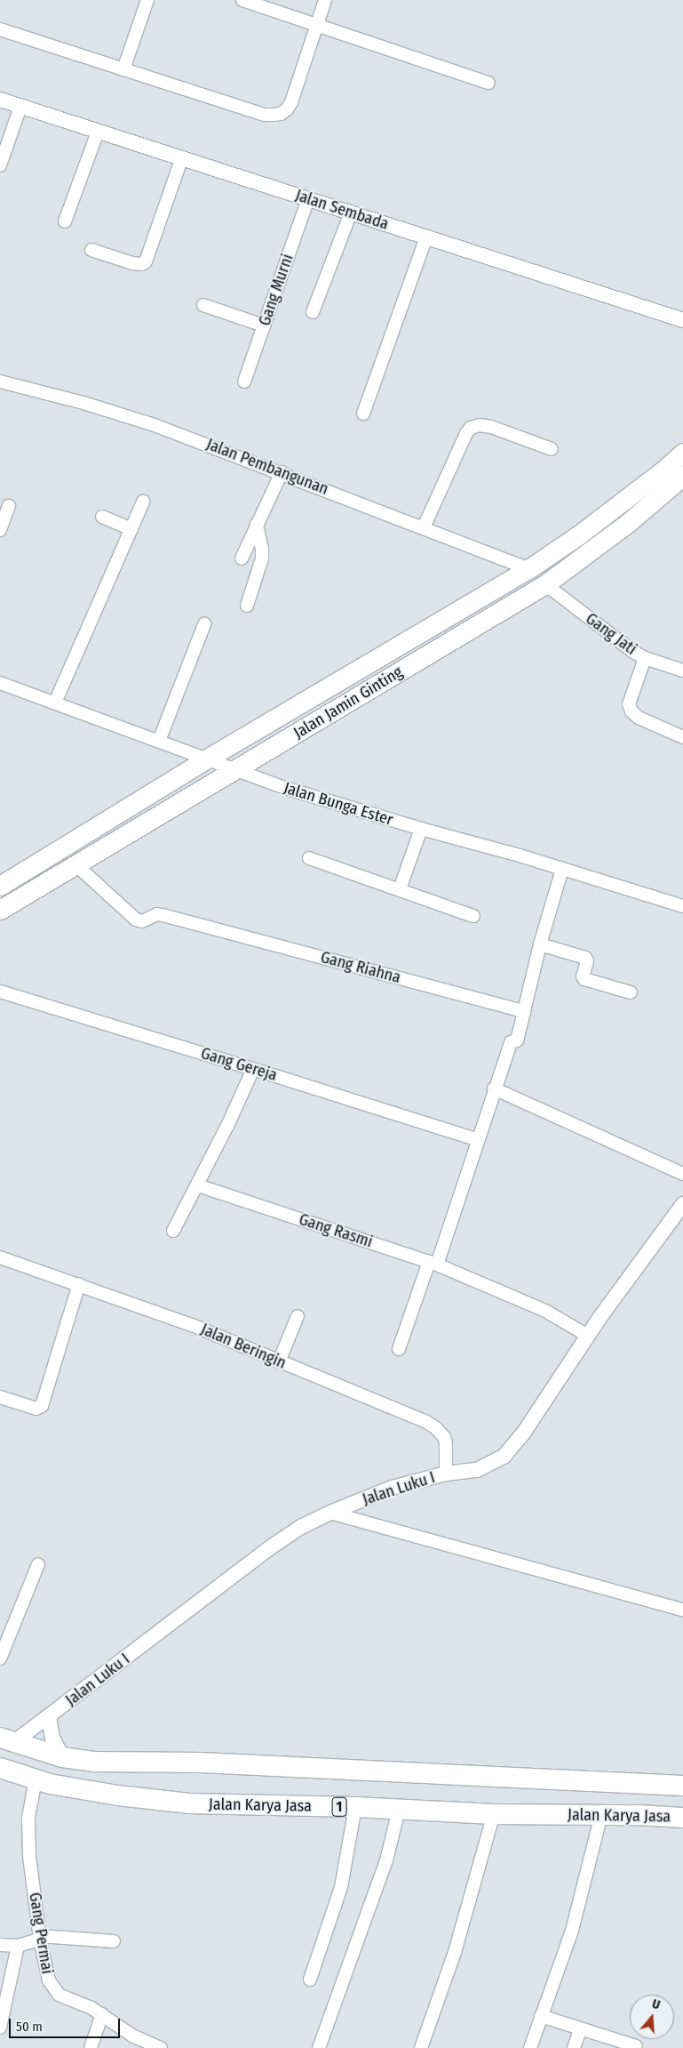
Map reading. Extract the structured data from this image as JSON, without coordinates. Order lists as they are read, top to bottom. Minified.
{"streets":{"highway":["Jalan Karya Jasa","1"],"main road":["Jalan Jamin Ginting"],"street":["Jalan Sembada","Gang Murni","Jalan Pembangunan","Gang Jati","Jalan Bunga Ester","Gang Riahna","Gang Gereja","Gang Rasmi","Jalan Beringin","Jalan Luku I","Gang Permai"]},"crossings":[["Jalan Sembada","Gang Murni"],["Jalan Pembangunan","Jalan Jamin Ginting"],["Gang Jati","Jalan Jamin Ginting"],["Jalan Jamin Ginting","Jalan Bunga Ester"],["Jalan Jamin Ginting","Gang Riahna"],["Gang Rasmi","Jalan Luku I"],["Jalan Beringin","Jalan Luku I"],["Jalan Luku I","Jalan Karya Jasa"],["Jalan Karya Jasa","Gang Permai"]],"scale_bar":"50 m","north":"top"}
